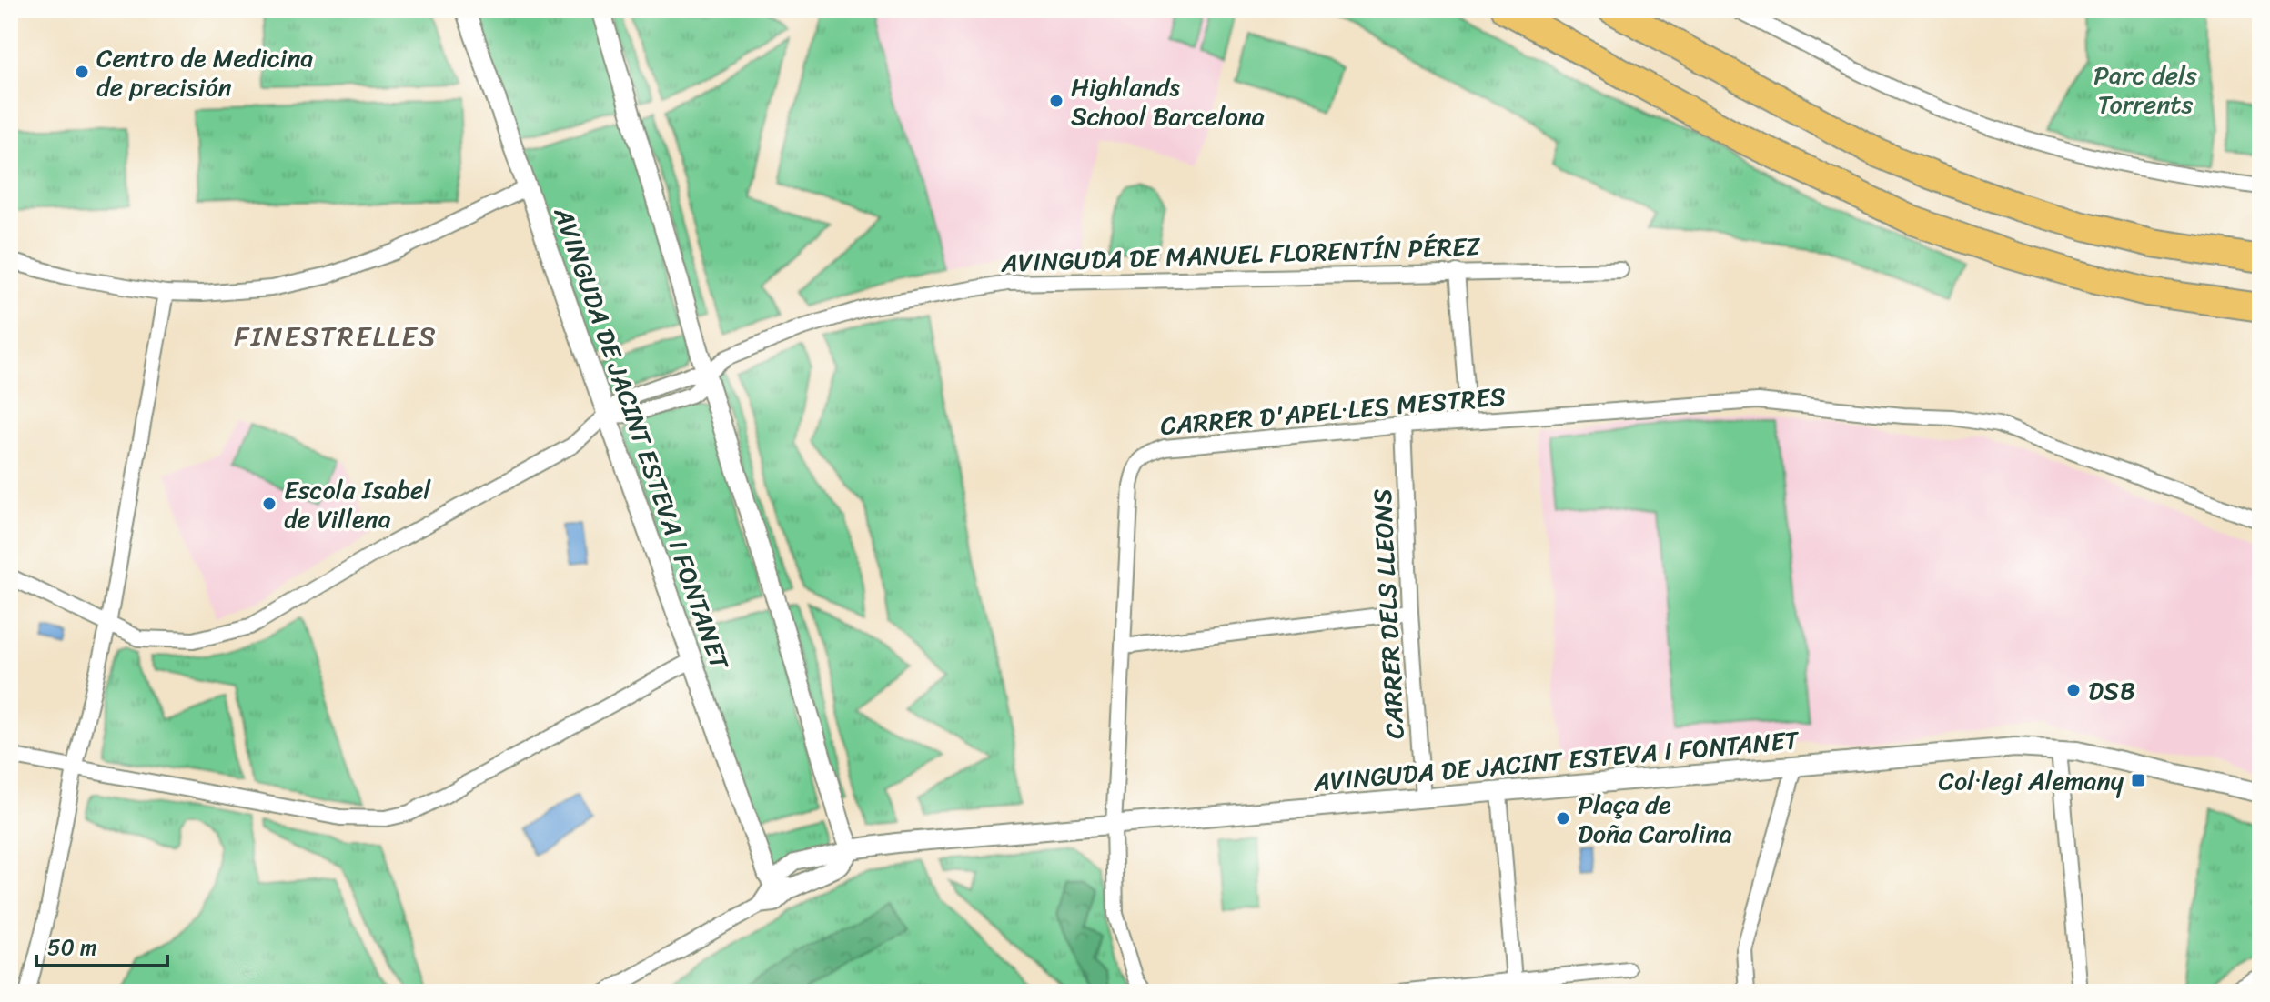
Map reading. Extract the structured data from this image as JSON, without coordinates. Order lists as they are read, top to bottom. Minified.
{"streets":{"street":["AVINGUDA DE MANUEL FLORENTÍN PÉREZ","CARRER D'APEL·LES MESTRES","AVINGUDA DE JACINT ESTEVA I FONTANET","CARRER DELS LLEONS"]},"crossings":[["AVINGUDA DE MANUEL FLORENTÍN PÉREZ","AVINGUDA DE JACINT ESTEVA I FONTANET"],["CARRER D'APEL·LES MESTRES","AVINGUDA DE JACINT ESTEVA I FONTANET"],["CARRER D'APEL·LES MESTRES","CARRER DELS LLEONS"],["AVINGUDA DE JACINT ESTEVA I FONTANET","CARRER DELS LLEONS"]],"districts":["FINESTRELLES"],"parks":["Parc dels Torrents"],"places":{"other":["Centro de Medicina de precisión","Highlands School Barcelona","Escola Isabel de Villena","DSB","Plaça de Doña Carolina"],"transit":["Col·legi Alemany"]},"scale_bar":"50 m"}
